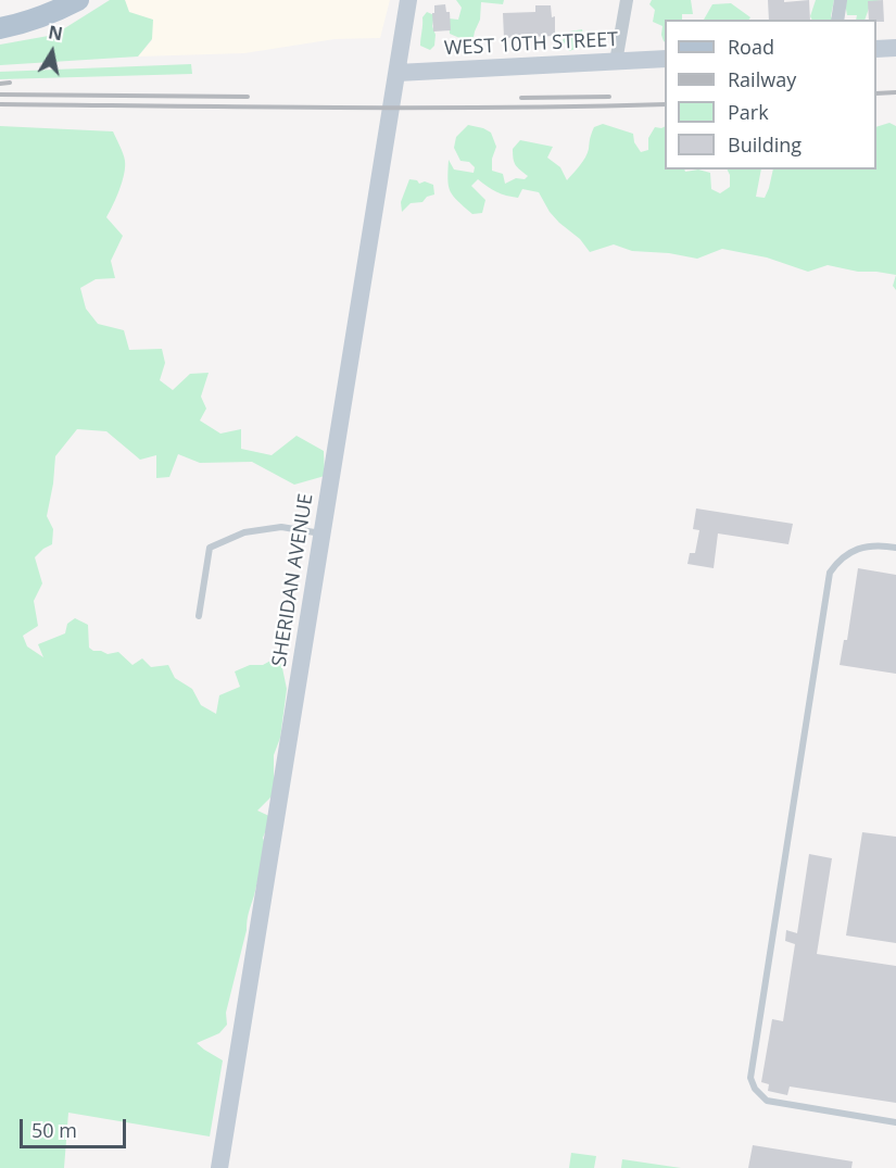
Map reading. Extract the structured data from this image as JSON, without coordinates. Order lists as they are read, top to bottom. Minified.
{"streets":{"street":["WEST 10TH STREET","SHERIDAN AVENUE"]},"crossings":[["WEST 10TH STREET","SHERIDAN AVENUE"]],"legend":["Road","Railway","Park","Building"],"scale_bar":"50 m","north":"top"}
